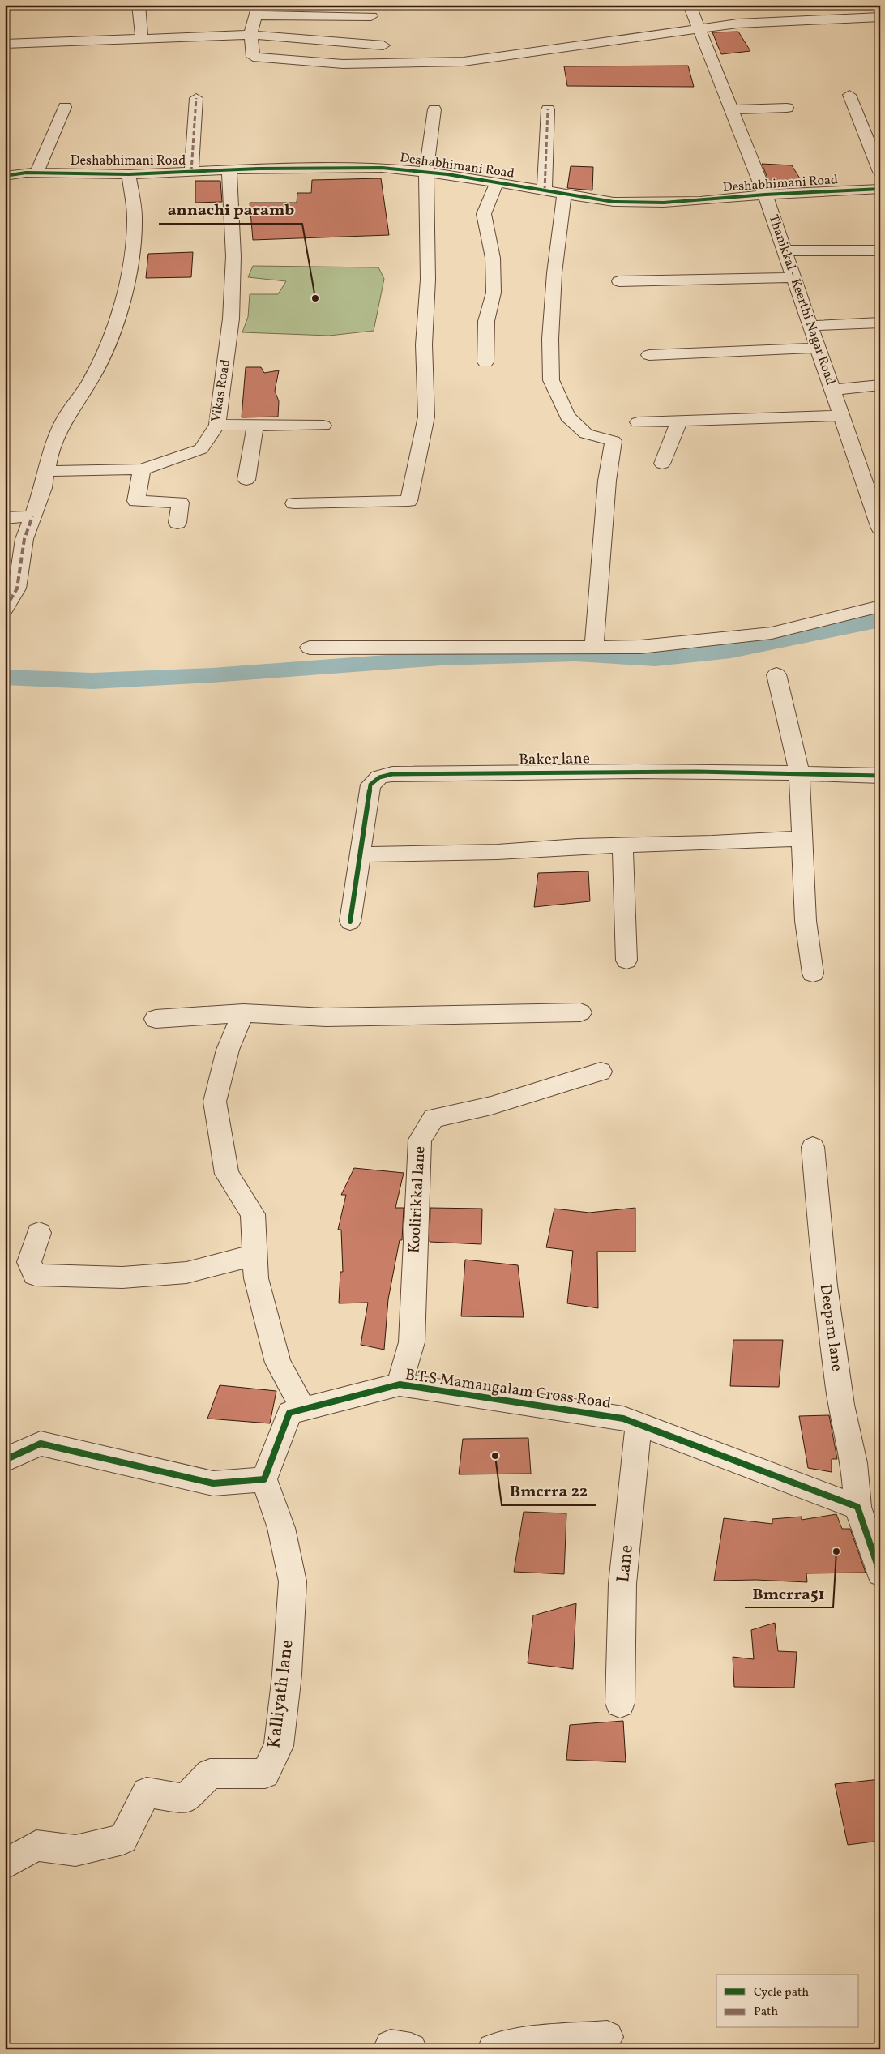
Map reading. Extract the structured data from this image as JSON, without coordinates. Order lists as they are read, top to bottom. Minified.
{"streets":{"street":["Deshabhimani Road","Thanikkal - Keerthi Nagar Road","Vikas Road","Baker lane","Koolirikkal lane","Deepam lane","B.T.S Mamangalam Cross Road","Lane","Kalliyath lane"]},"crossings":[["Deshabhimani Road","Thanikkal - Keerthi Nagar Road"],["Deshabhimani Road","Vikas Road"],["Koolirikkal lane","B.T.S Mamangalam Cross Road"],["Deepam lane","B.T.S Mamangalam Cross Road"],["B.T.S Mamangalam Cross Road","Lane"],["B.T.S Mamangalam Cross Road","Kalliyath lane"]],"places":["annachi paramb","Bmcrra 22","Bmcrra51"],"legend":["Cycle path","Path"]}
